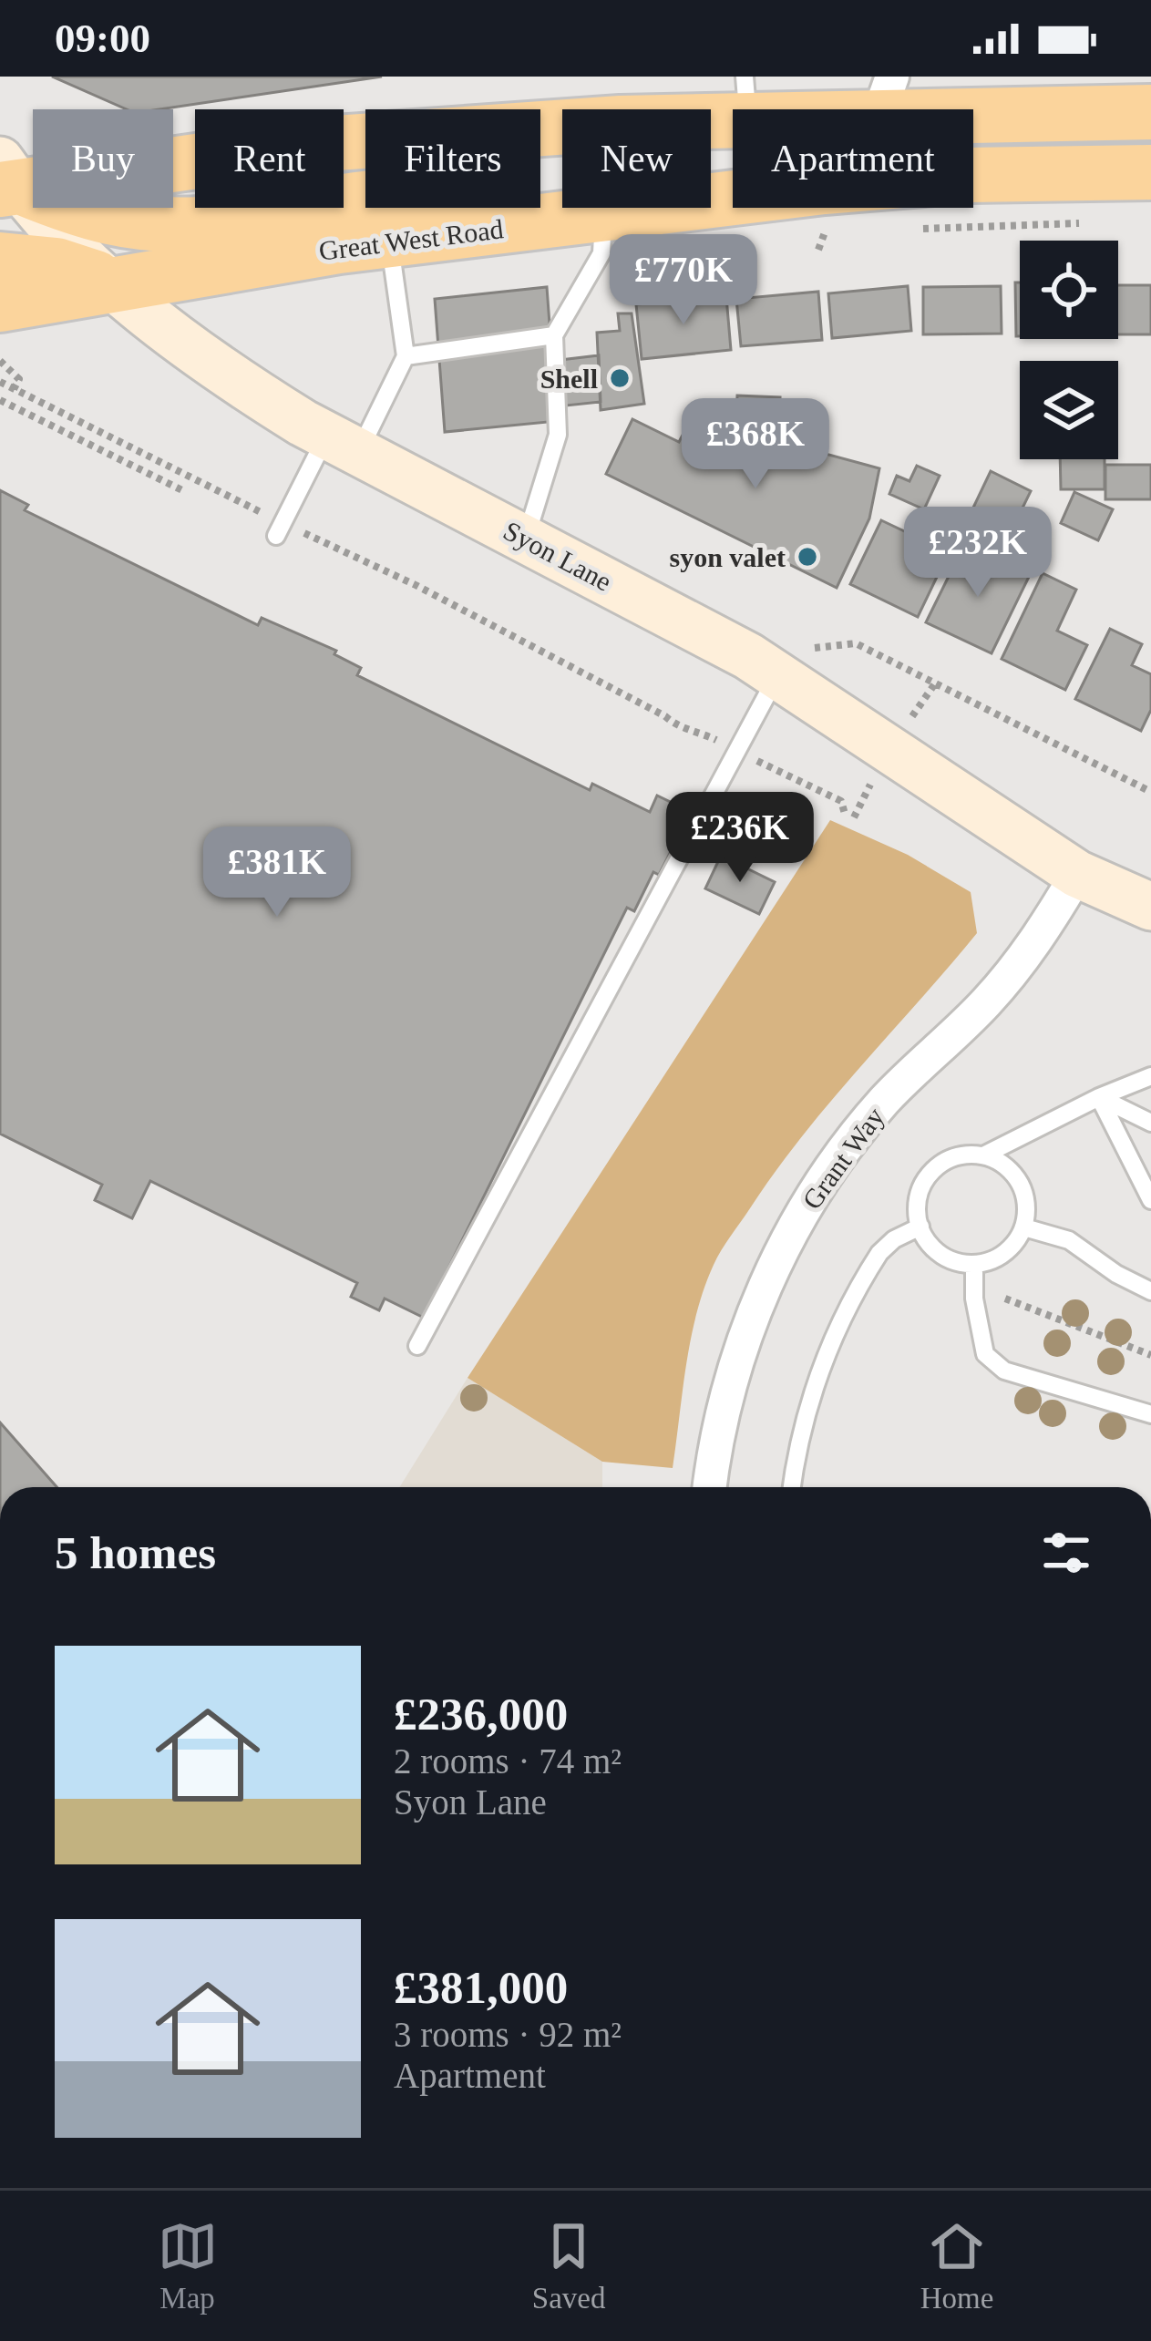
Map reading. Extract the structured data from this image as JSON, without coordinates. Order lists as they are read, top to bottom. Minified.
{"streets":{"highway":["Great West Road"],"main road":["Syon Lane"],"street":["Grant Way"]},"crossings":[["Great West Road","Syon Lane"],["Syon Lane","Grant Way"]],"places":["Shell","syon valet"],"page":{"status":"09:00","chip":["Buy","Rent","Filters","New","Apartment"],"price":["£770K","£368K","£232K","£236K","£381K"],"heading":"5 homes","list":[{"name":"£236,000","note":"2 rooms · 74 m² · Syon Lane"},{"name":"£381,000","note":"3 rooms · 92 m² · Apartment"}],"tabs":["Map","Saved","Home"]}}
